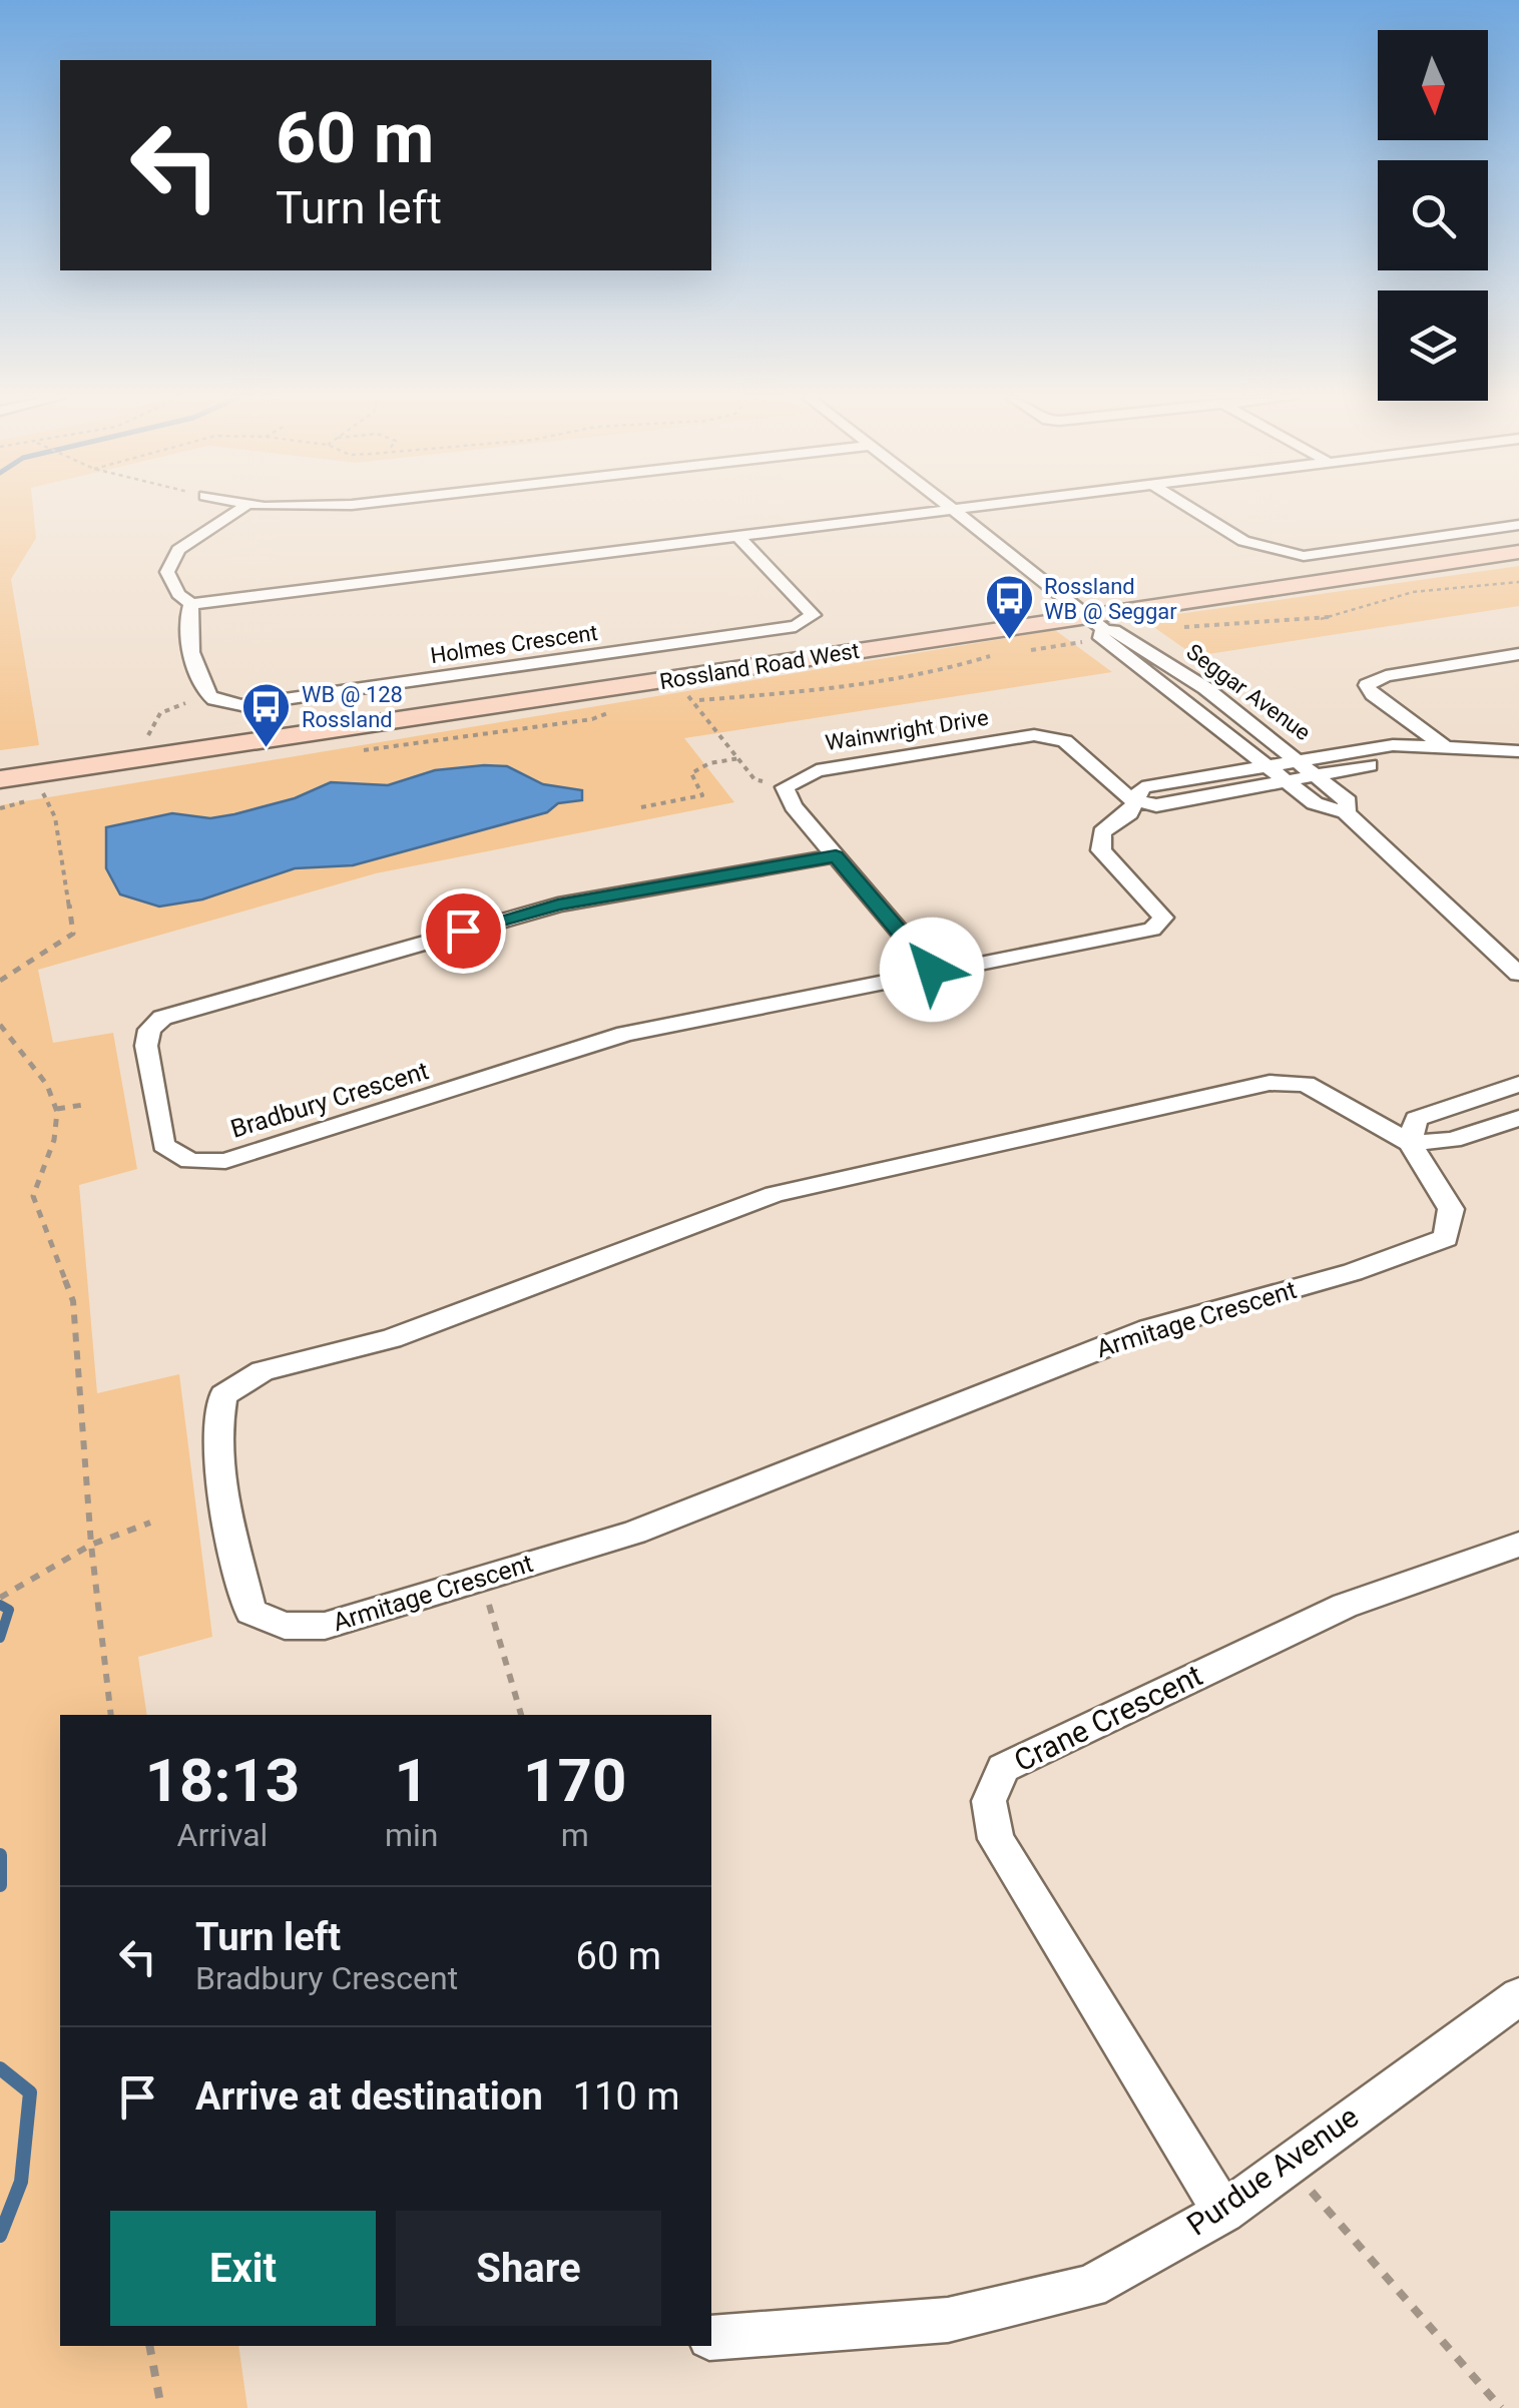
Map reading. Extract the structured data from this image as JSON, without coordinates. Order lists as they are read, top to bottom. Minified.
{"streets":{"main road":["Rossland Road West"],"street":["Holmes Crescent","Seggar Avenue","Wainwright Drive","Bradbury Crescent","Armitage Crescent","Crane Crescent","Purdue Avenue"]},"crossings":[["Rossland Road West","Seggar Avenue"],["Seggar Avenue","Bradbury Crescent"],["Wainwright Drive","Bradbury Crescent"],["Crane Crescent","Purdue Avenue"]],"places":{"bus stop":["Rossland WB @ Seggar","WB @ 128 Rossland"]},"north":"bottom","page":{"turn":["60 m","Turn left"],"eta":["18:13","Arrival","1","min","170","m"],"list":[{"name":"Turn left","note":"Bradbury Crescent","value":"60 m"},{"name":"Arrive at destination","value":"110 m"}],"buttons":["Exit","Share"]}}
